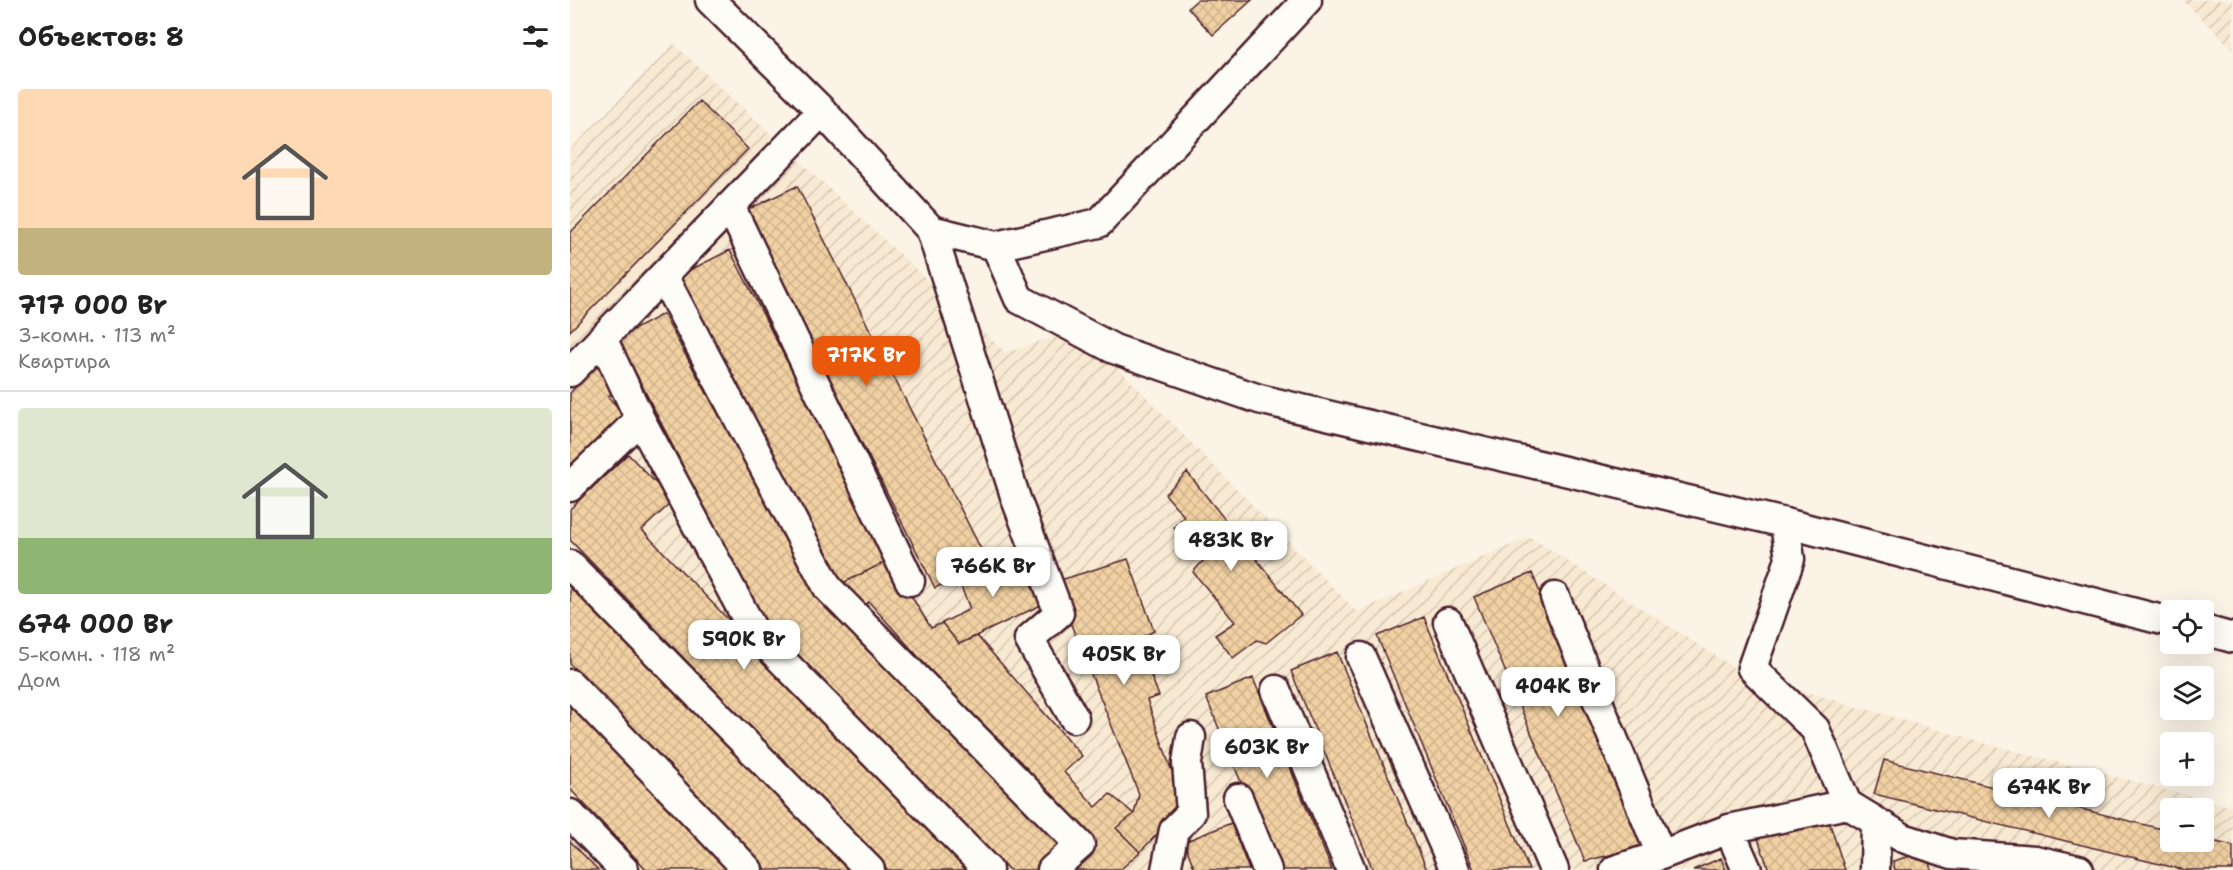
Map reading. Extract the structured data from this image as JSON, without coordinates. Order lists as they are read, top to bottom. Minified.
{"page":{"heading":"Объектов: 8","list":[{"name":"717 000 Br","note":"3-комн. · 113 m² · Квартира"},{"name":"674 000 Br","note":"5-комн. · 118 m² · Дом"}],"price":["717K Br","483K Br","766K Br","590K Br","405K Br","404K Br","603K Br","674K Br"],"map_buttons":["+","−"]}}
